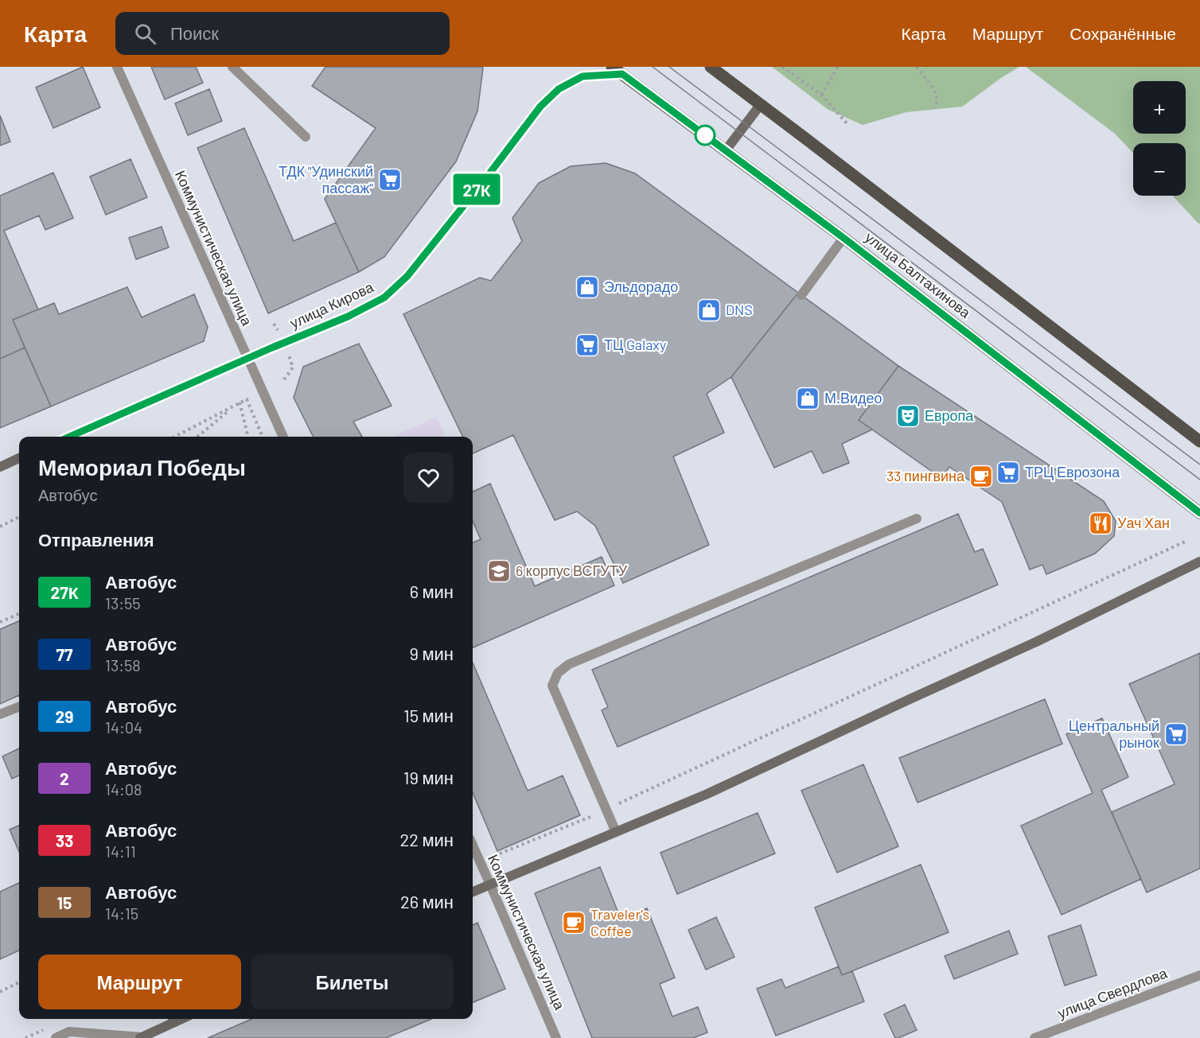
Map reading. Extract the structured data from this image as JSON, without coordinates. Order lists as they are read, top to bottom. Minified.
{"streets":{"main road":["улица Балтахинова","улица Кирова"],"street":["Коммунистическая улица","улица Свердлова"]},"crossings":[["Коммунистическая улица","улица Кирова"],["улица Балтахинова","улица Кирова"]],"places":{"supermarket":["ТДК \"Удинский пассаж\"","ТЦ Galaxy","ТРЦ Еврозона","Центральный рынок"],"shop":["Эльдорадо","DNS","М.Видео"],"theatre":["Европа"],"cafe":["33 пингвина","Traveler's Coffee"],"restaurant":["Уач Хан"],"school or university":["6 корпус ВСГУТУ"]},"lines":["bus line 27К"],"page":{"header":"Карта","search":"Поиск","nav":["Карта","Маршрут","Сохранённые"],"on_map":"27К","map_buttons":["+","−"],"heading":[["Мемориал Победы","Автобус"],"Отправления"],"list":[{"mark":"27К","name":"Автобус","note":"13:55","value":"6 мин"},{"mark":"77","name":"Автобус","note":"13:58","value":"9 мин"},{"mark":"29","name":"Автобус","note":"14:04","value":"15 мин"},{"mark":"2","name":"Автобус","note":"14:08","value":"19 мин"},{"mark":"33","name":"Автобус","note":"14:11","value":"22 мин"},{"mark":"15","name":"Автобус","note":"14:15","value":"26 мин"}],"buttons":["Маршрут","Билеты"]}}
